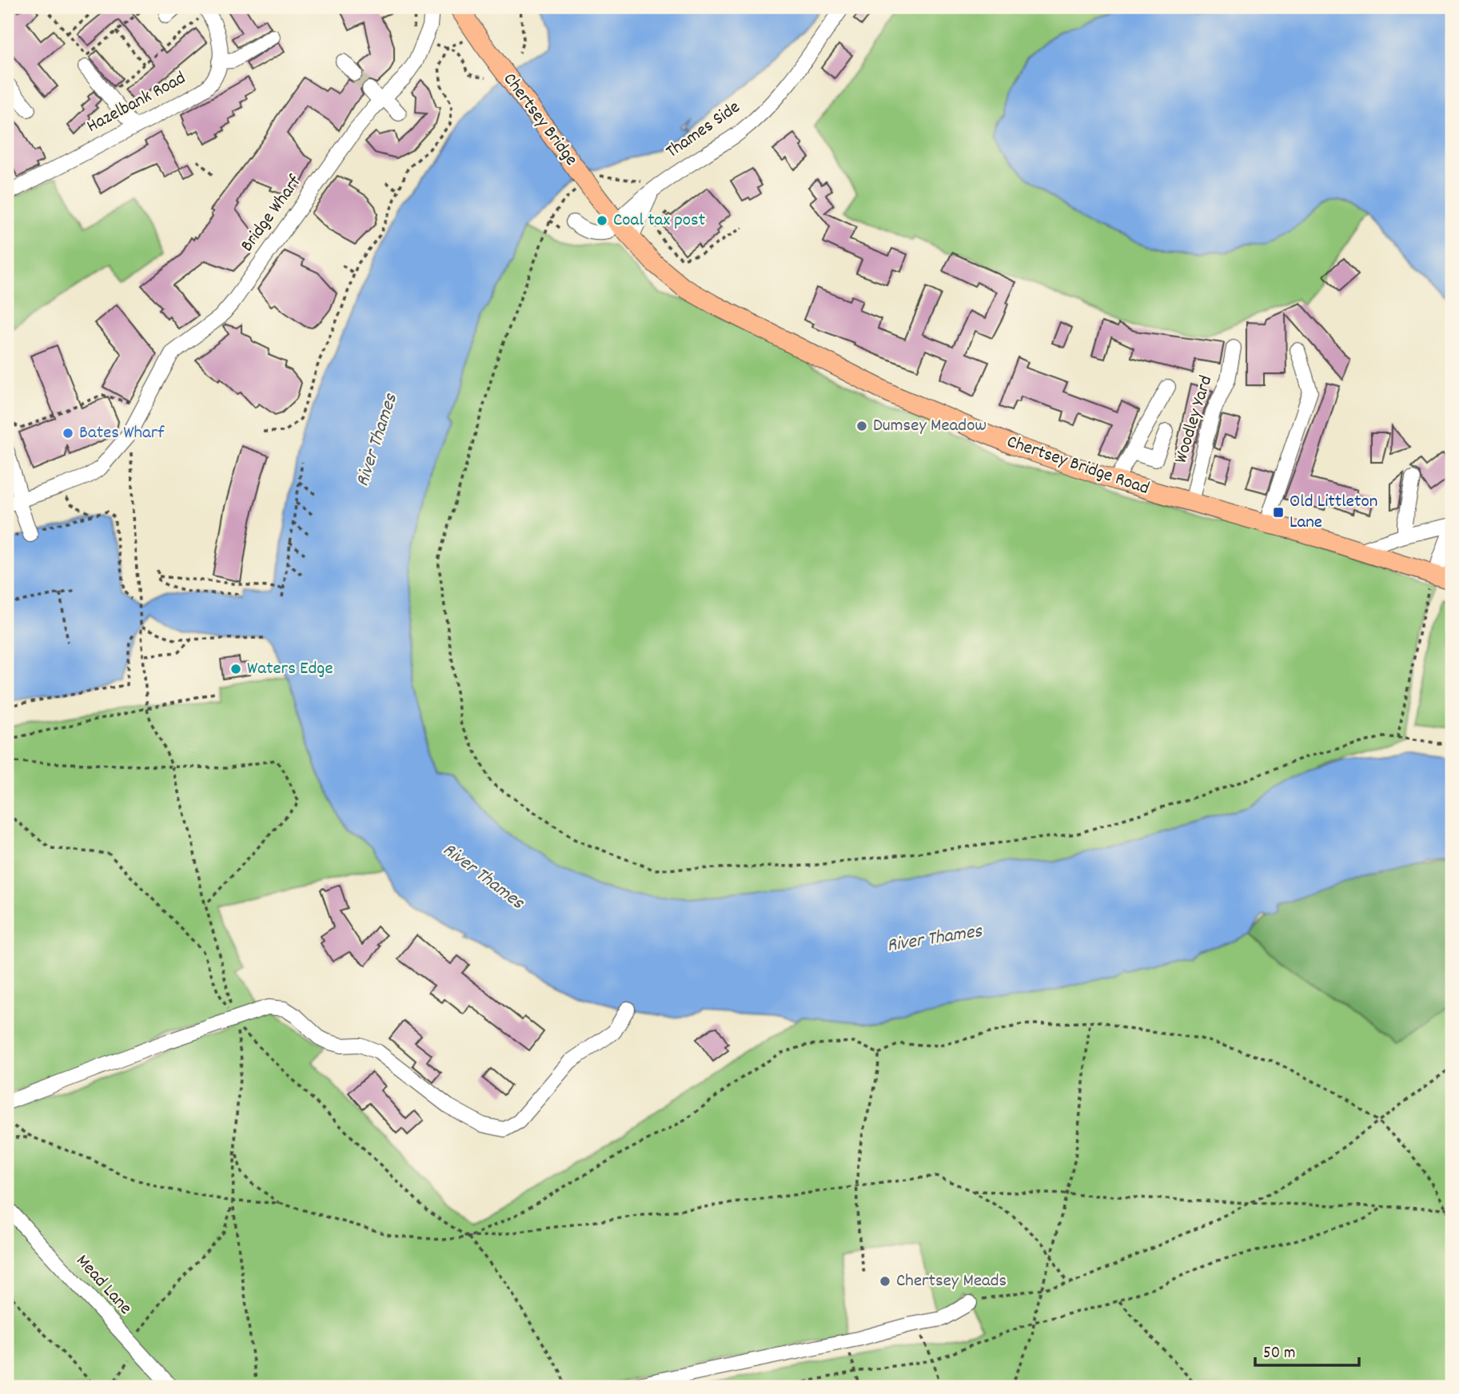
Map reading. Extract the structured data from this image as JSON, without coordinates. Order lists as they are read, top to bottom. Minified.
{"streets":{"main road":["Chertsey Bridge","Chertsey Bridge Road"],"street":["Hazelbank Road","Thames Side","Bridge Wharf","Woodley Yard","Mead Lane"]},"crossings":[["Chertsey Bridge","Chertsey Bridge Road"],["Thames Side","Chertsey Bridge Road"],["Woodley Yard","Chertsey Bridge Road"]],"water":["River Thames"],"places":{"other":["Coal tax post","Dumsey Meadow","Bates Wharf","Waters Edge","Chertsey Meads"],"transit":["Old Littleton Lane"]},"scale_bar":"50 m"}
